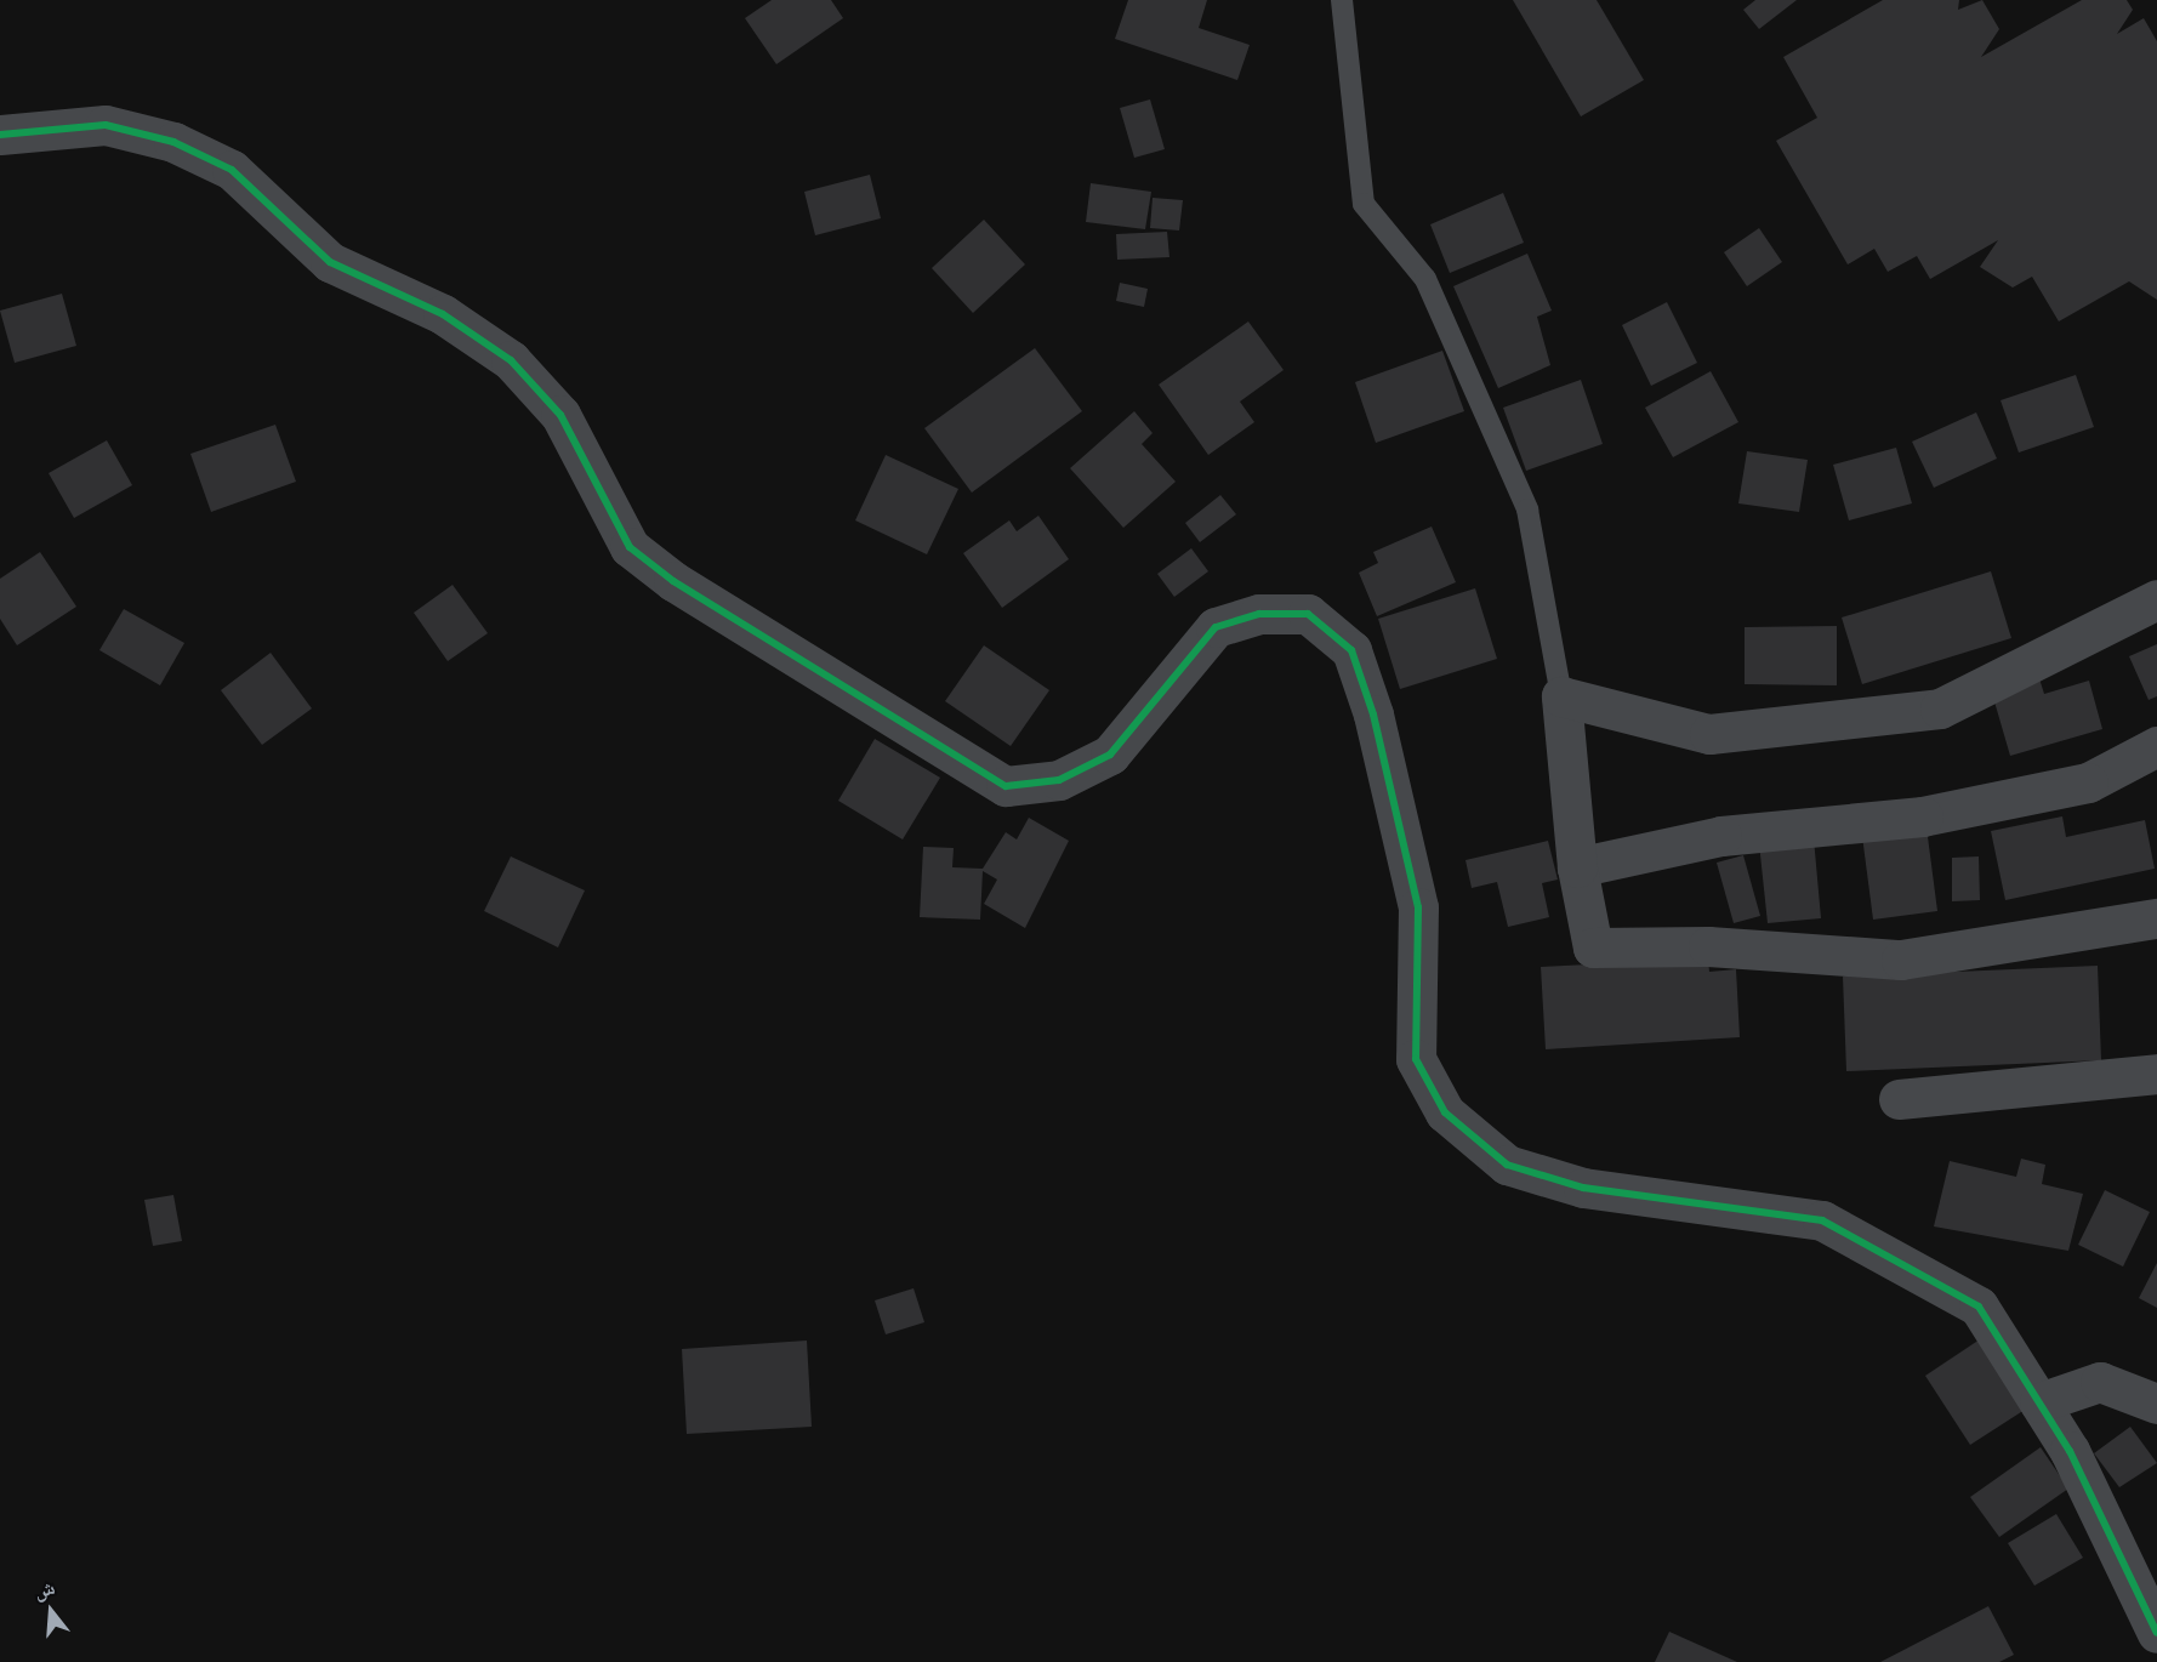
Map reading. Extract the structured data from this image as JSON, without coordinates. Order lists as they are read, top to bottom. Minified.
{"north":"top"}
